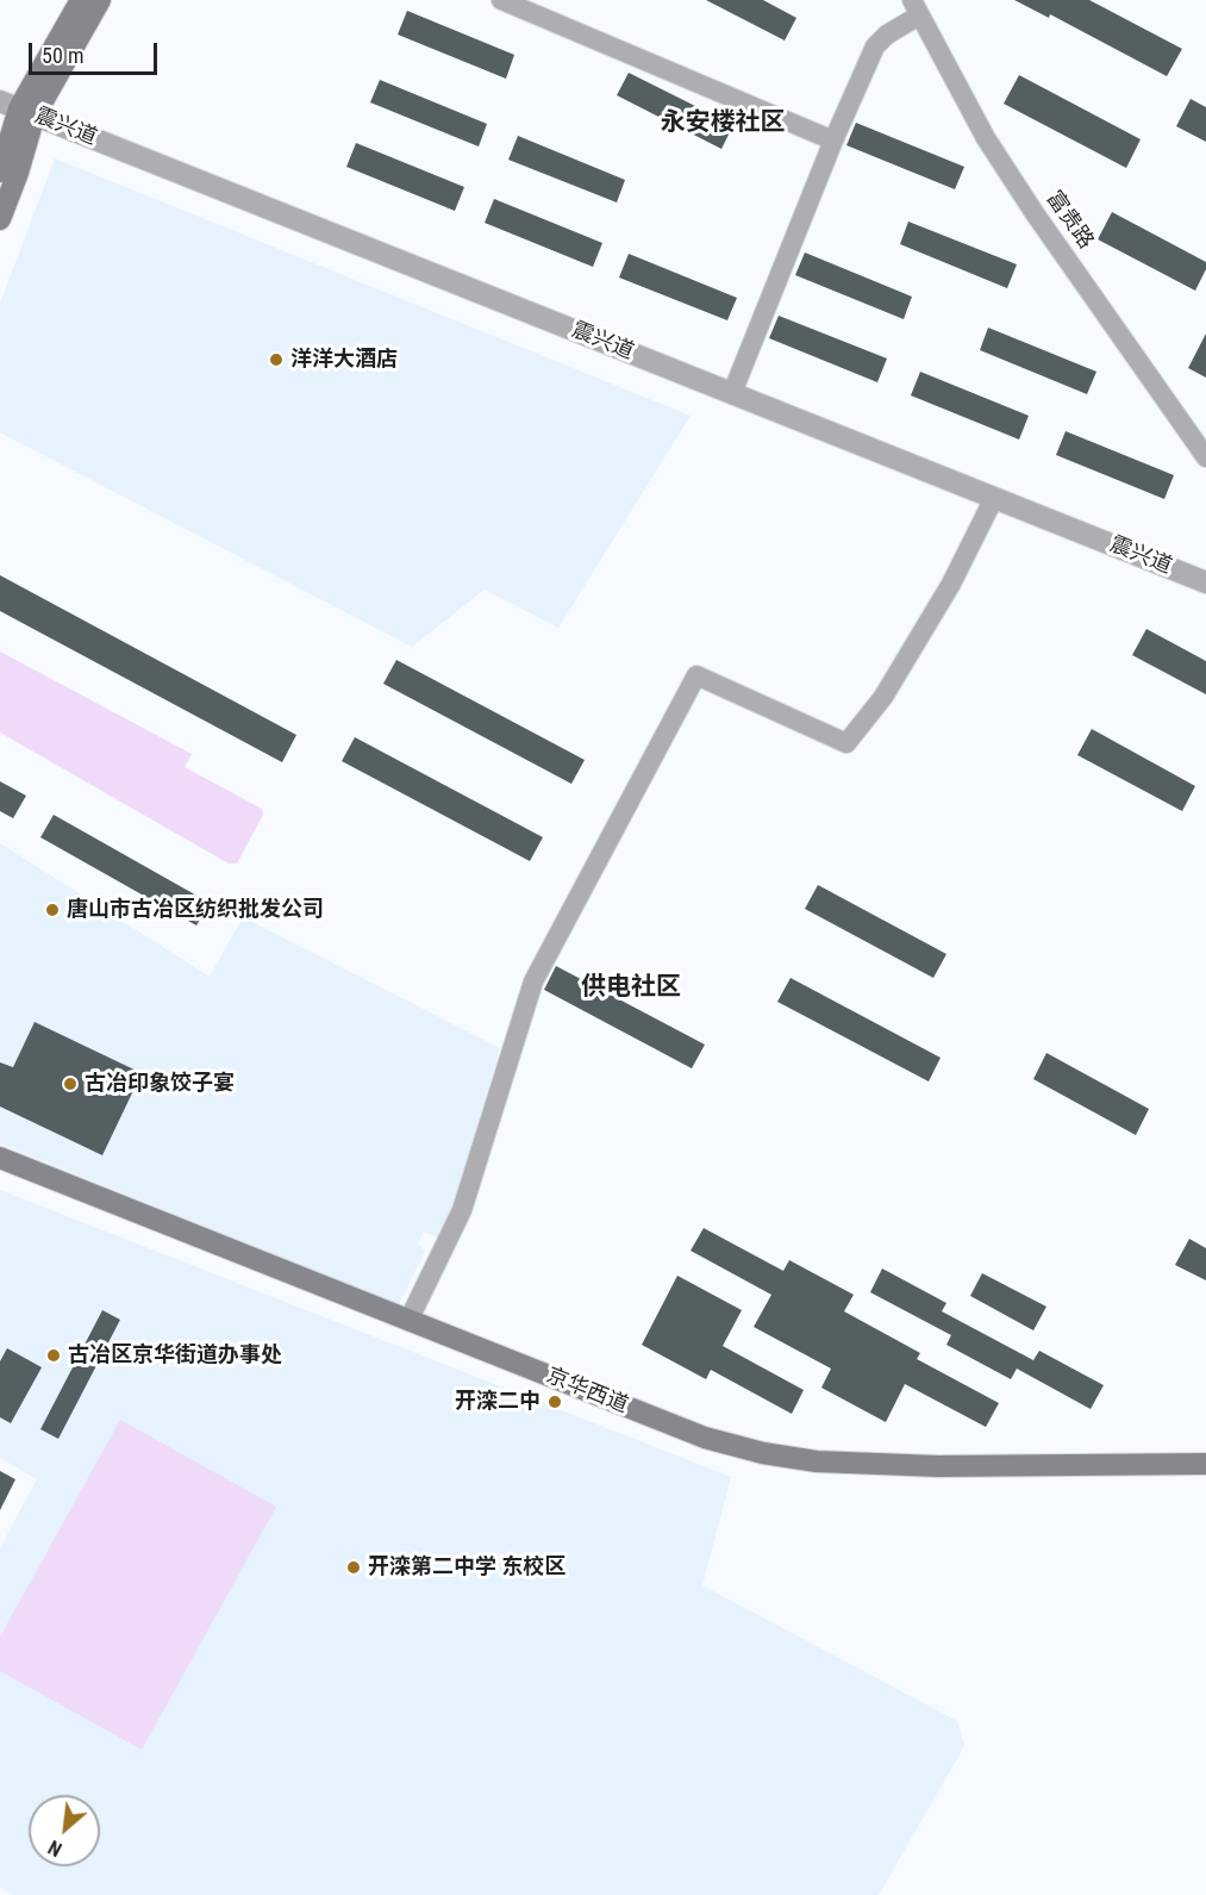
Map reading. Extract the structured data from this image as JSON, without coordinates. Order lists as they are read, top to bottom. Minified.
{"streets":{"main road":["京华西道"],"street":["震兴道","富贵路"]},"districts":["永安楼社区","供电社区"],"places":["洋洋大酒店","唐山市古冶区纺织批发公司","古冶印象饺子宴","古冶区京华街道办事处","开滦二中","开滦第二中学 东校区"],"scale_bar":"50 m","north":"bottom left"}
